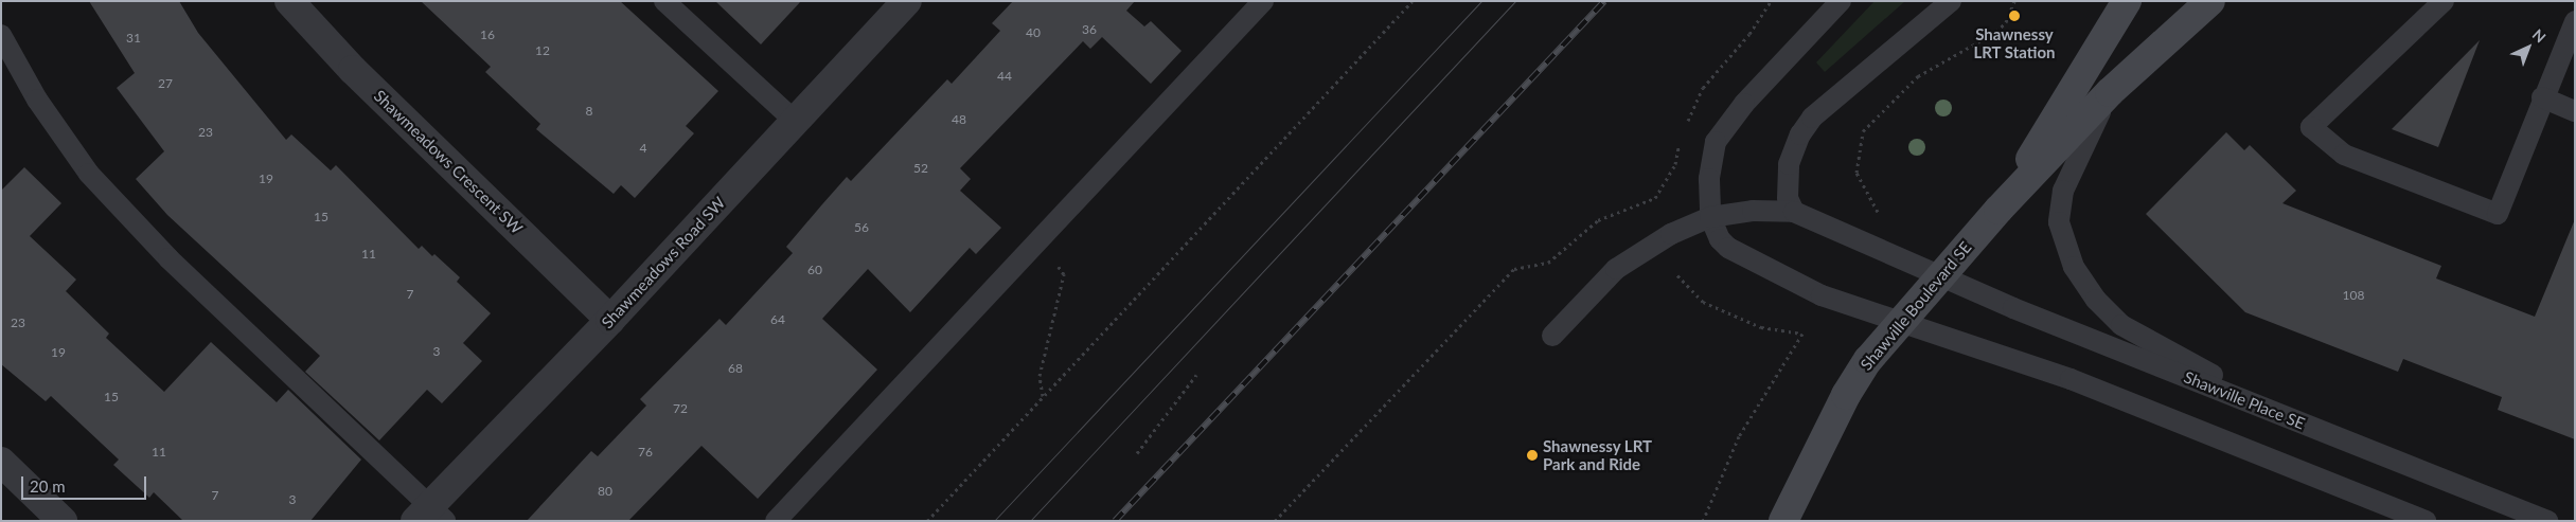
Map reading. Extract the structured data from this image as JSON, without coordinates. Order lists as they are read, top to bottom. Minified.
{"streets":{"street":["Shawmeadows Crescent SW","Shawmeadows Road SW","Shawville Boulevard SE"],"lane":["Shawville Place SE"]},"crossings":[["Shawmeadows Crescent SW","Shawmeadows Road SW"],["Shawville Boulevard SE","Shawville Place SE"]],"places":["Shawnessy LRT Station","Shawnessy LRT Park and Ride"],"house_numbers":["36","40","16","31","12","44","27","8","48","23","4","52","19","15","56","11","60","7","108","64","23","3","19","68","15","72","11","76","80","7","3"],"scale_bar":"20 m","north":"top right"}
